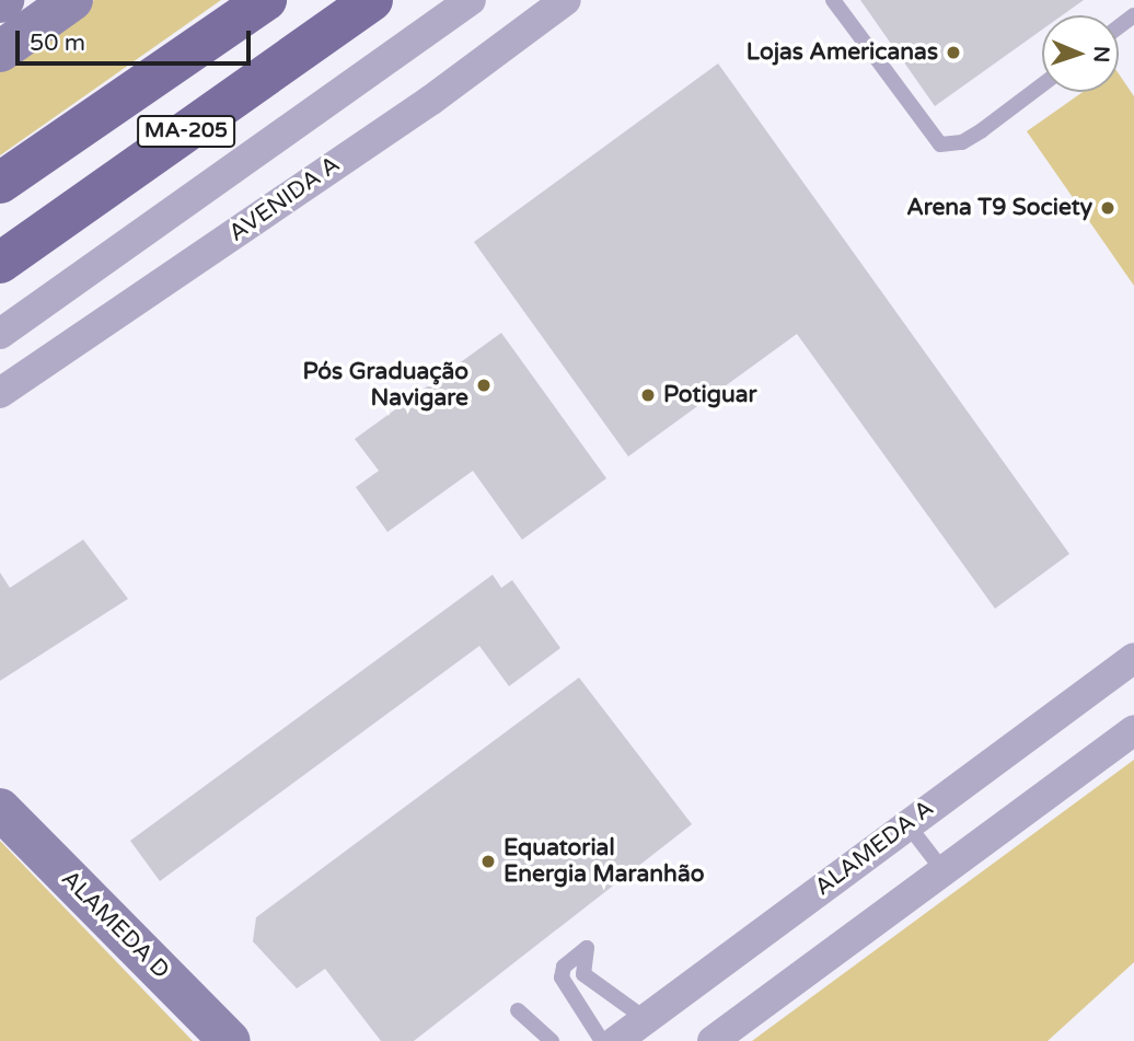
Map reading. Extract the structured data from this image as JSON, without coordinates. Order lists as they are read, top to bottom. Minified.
{"streets":{"main road":["MA-205"],"street":["AVENIDA A","ALAMEDA A","ALAMEDA D"]},"places":["Lojas Americanas","Arena T9 Society","Pós Graduação Navigare","Potiguar","Equatorial Energia Maranhão"],"scale_bar":"50 m","north":"right"}
